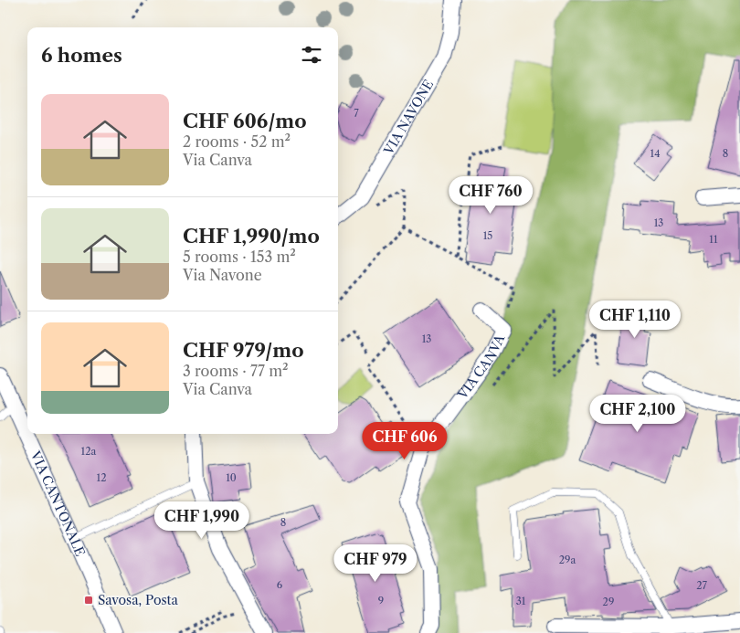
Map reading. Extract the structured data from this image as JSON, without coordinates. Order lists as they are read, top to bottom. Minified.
{"streets":{"street":["VIA NAVONE","VIA CANVA","VIA CANTONALE"]},"places":{"transit":["Savosa, Posta"]},"house_numbers":["7","14","8","13","15","11","13","12a","12","10","8","29a","6","27","9","31","29"],"page":{"heading":"6 homes","list":[{"name":"CHF 606/mo","note":"2 rooms · 52 m² · Via Canva"},{"name":"CHF 1,990/mo","note":"5 rooms · 153 m² · Via Navone"},{"name":"CHF 979/mo","note":"3 rooms · 77 m² · Via Canva"}],"price":["CHF 760","CHF 1,110","CHF 2,100","CHF 606","CHF 1,990","CHF 979"]}}
